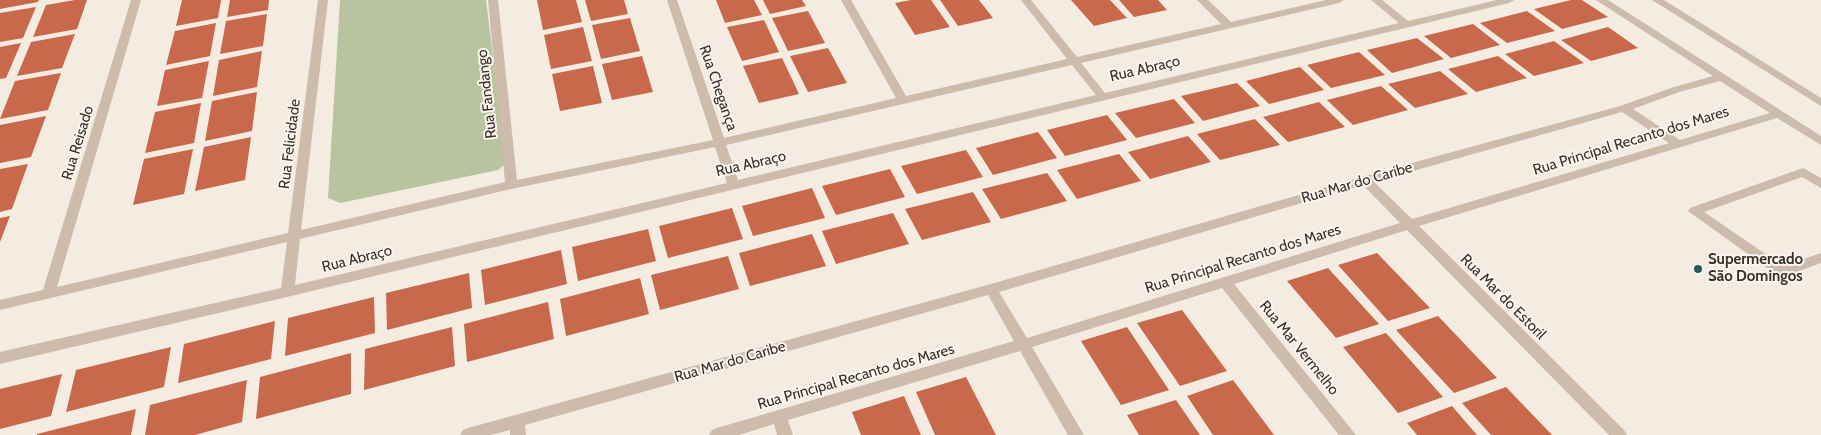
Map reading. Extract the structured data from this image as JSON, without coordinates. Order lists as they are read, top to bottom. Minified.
{"streets":{"street":["Rua Abraço","Rua Chegança","Rua Fandango","Rua Principal Recanto dos Mares","Rua Reisado","Rua Felicidade","Rua Mar do Caribe","Rua Mar do Estoril","Rua Mar Vermelho"]},"crossings":[["Rua Abraço","Rua Chegança"],["Rua Abraço","Rua Fandango"],["Rua Abraço","Rua Reisado"],["Rua Abraço","Rua Felicidade"],["Rua Principal Recanto dos Mares","Rua Mar do Estoril"],["Rua Principal Recanto dos Mares","Rua Mar Vermelho"],["Rua Mar do Caribe","Rua Mar do Estoril"]],"places":["Supermercado São Domingos"]}
